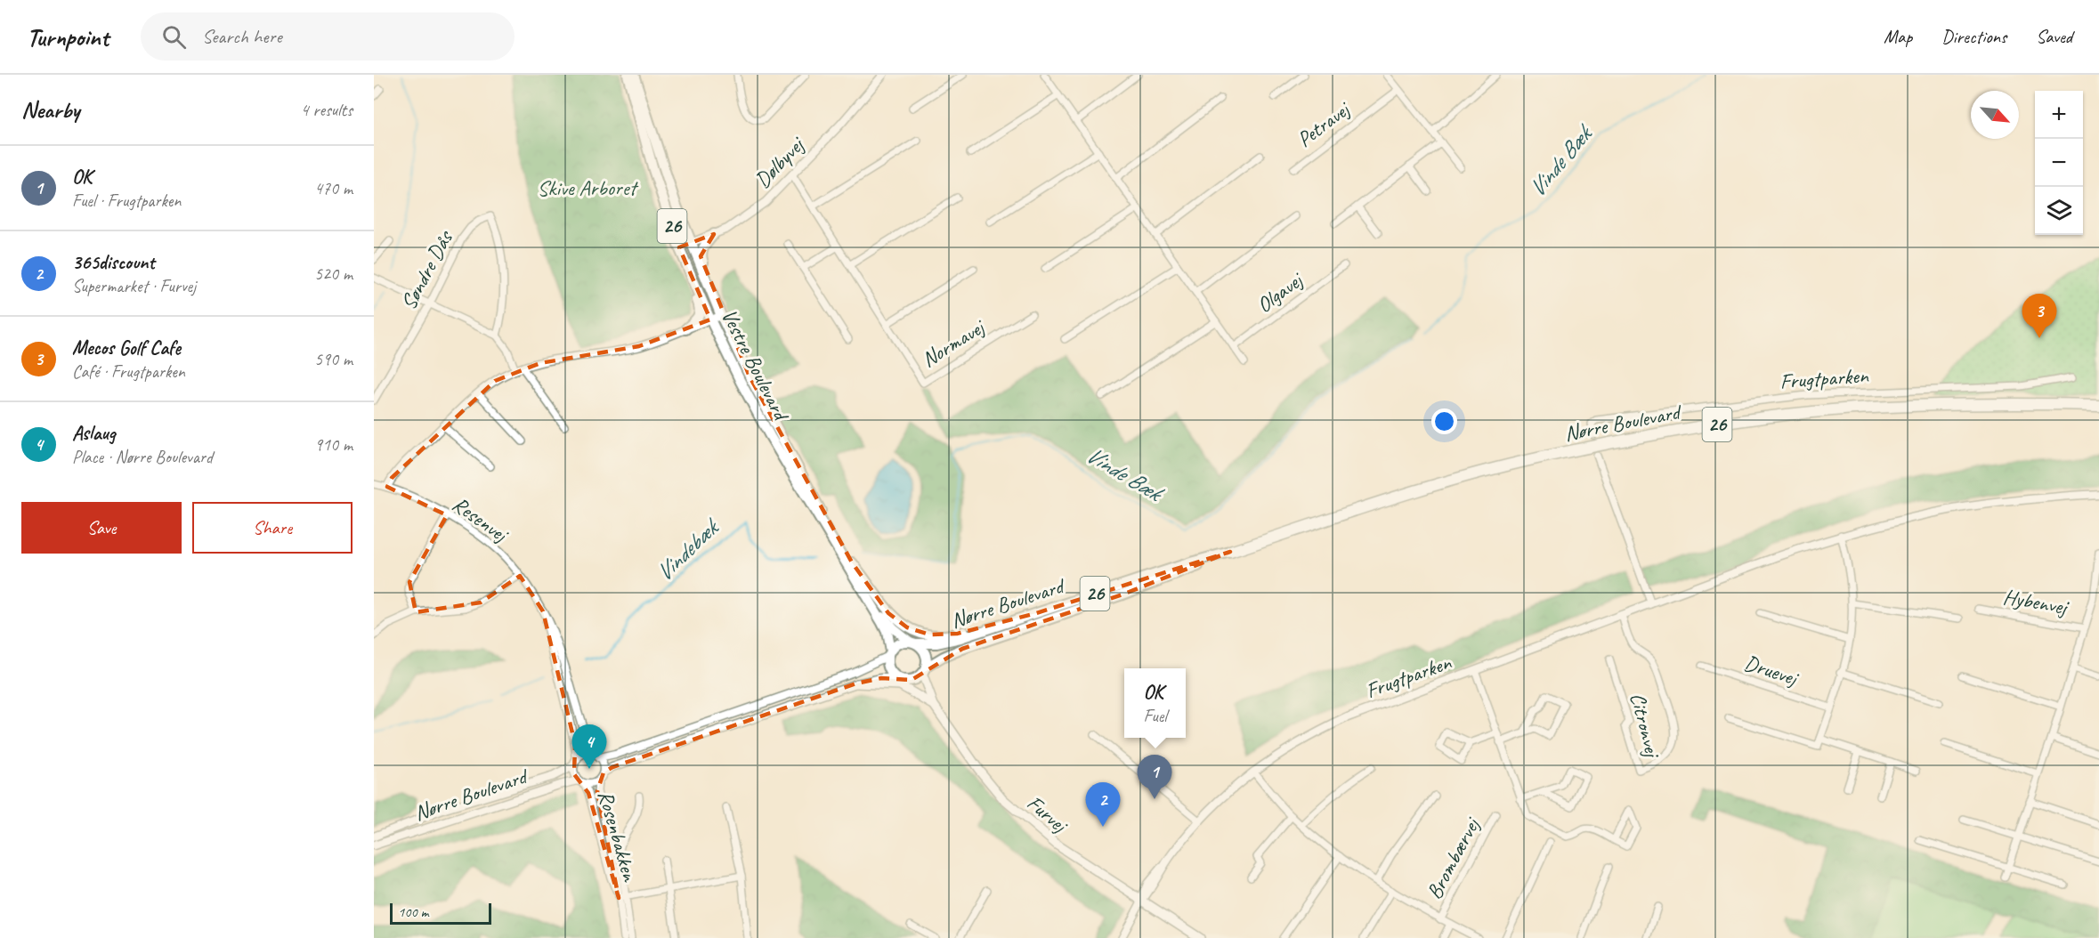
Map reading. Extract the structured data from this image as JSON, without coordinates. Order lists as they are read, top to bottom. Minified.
{"streets":{"highway":["26","Nørre Boulevard"],"main road":["Vestre Boulevard","Furvej"],"street":["Petravej","Dølbyvej","Søndre Dås","Olgavej","Normavej","Frugtparken","Resenvej","Hybenvej","Druevej","Citronvej","Rosenbakken","Brombærvej"]},"crossings":[["Dølbyvej","Normavej"],["Dølbyvej","Vestre Boulevard"],["26","Vestre Boulevard"],["26","Nørre Boulevard"],["26","Furvej"],["Vestre Boulevard","Nørre Boulevard"],["Vestre Boulevard","Furvej"],["Frugtparken","Citronvej"],["Frugtparken","Furvej"],["Frugtparken","Brombærvej"],["Nørre Boulevard","Resenvej"],["Nørre Boulevard","Furvej"],["Nørre Boulevard","Rosenbakken"],["Resenvej","Rosenbakken"]],"water":["Vinde Bæk","Vindebæk"],"parks":["Skive Arboret"],"scale_bar":"100 m","north":"bottom right","page":{"header":"Turnpoint","search":"Search here","nav":["Map","Directions","Saved"],"heading":["Nearby","4 results"],"map_buttons":["+","−"],"list":[{"mark":"1","name":"OK","note":"Fuel · Frugtparken","value":"470 m"},{"mark":"2","name":"365discount","note":"Supermarket · Furvej","value":"520 m"},{"mark":"3","name":"Mecos Golf Cafe","note":"Café · Frugtparken","value":"590 m"},{"mark":"4","name":"Aslaug","note":"Place · Nørre Boulevard","value":"910 m"}],"pins":["3","4","1","2"],"buttons":["Save","Share"],"popup":["OK","Fuel"],"scale":"100 m"}}
